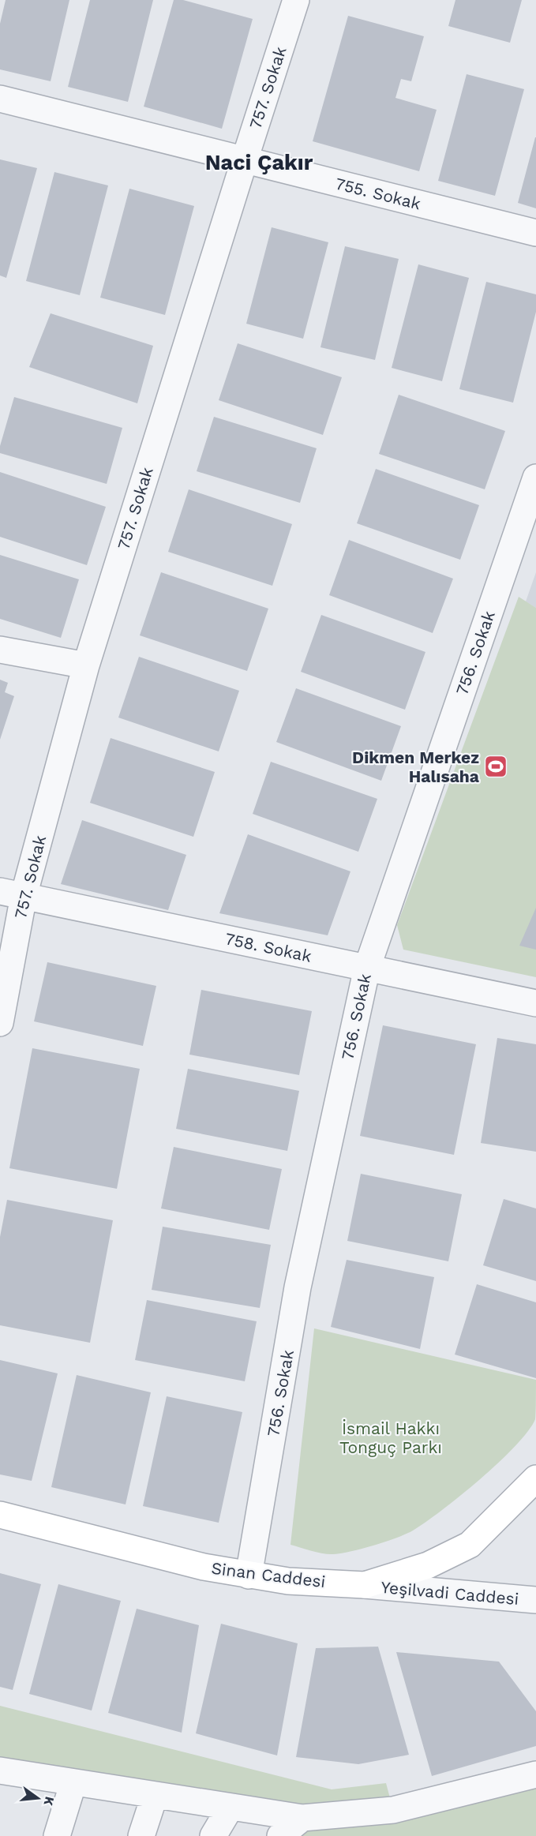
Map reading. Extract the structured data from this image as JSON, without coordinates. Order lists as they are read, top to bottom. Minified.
{"streets":{"main road":["Sinan Caddesi"],"street":["757. Sokak","755. Sokak","756. Sokak","758. Sokak","Yeşilvadi Caddesi"]},"crossings":[["757. Sokak","755. Sokak"],["757. Sokak","758. Sokak"],["756. Sokak","758. Sokak"],["756. Sokak","Sinan Caddesi"],["Sinan Caddesi","Yeşilvadi Caddesi"]],"districts":["Naci Çakır"],"parks":["İsmail Hakkı Tonguç Parkı"],"places":{"sports":["Dikmen Merkez Halısaha"]},"north":"right"}
